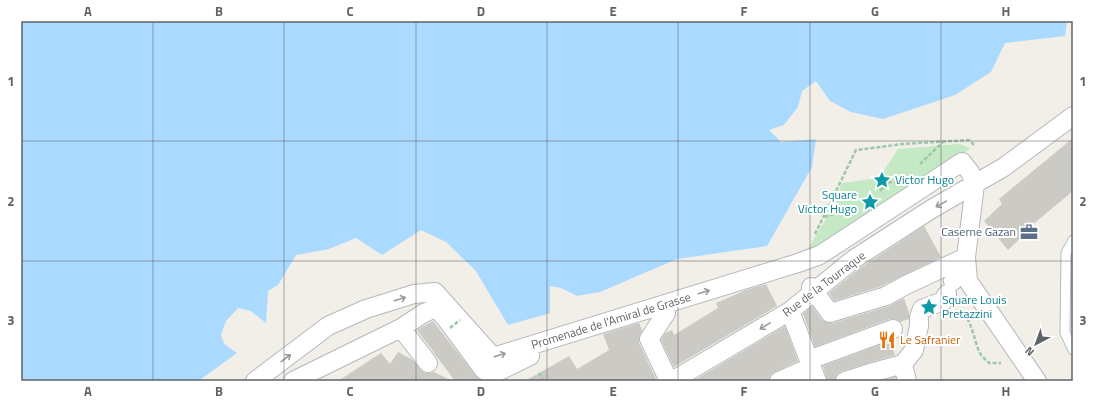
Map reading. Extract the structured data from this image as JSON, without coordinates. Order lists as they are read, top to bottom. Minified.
{"streets":{"street":["Rue de la Tourraque","Promenade de l'Amiral de Grasse"]},"crossings":[["Rue de la Tourraque","Promenade de l'Amiral de Grasse"]],"one_way":["Rue de la Tourraque"],"places":{"place":["Victor Hugo","Square Victor Hugo","Square Louis Pretazzini"],"office":["Caserne Gazan"],"restaurant":["Le Safranier"]},"north":"bottom left","grid":{"columns":["A","B","C","D","E","F","G","H"],"rows":["1","2","3"]}}
